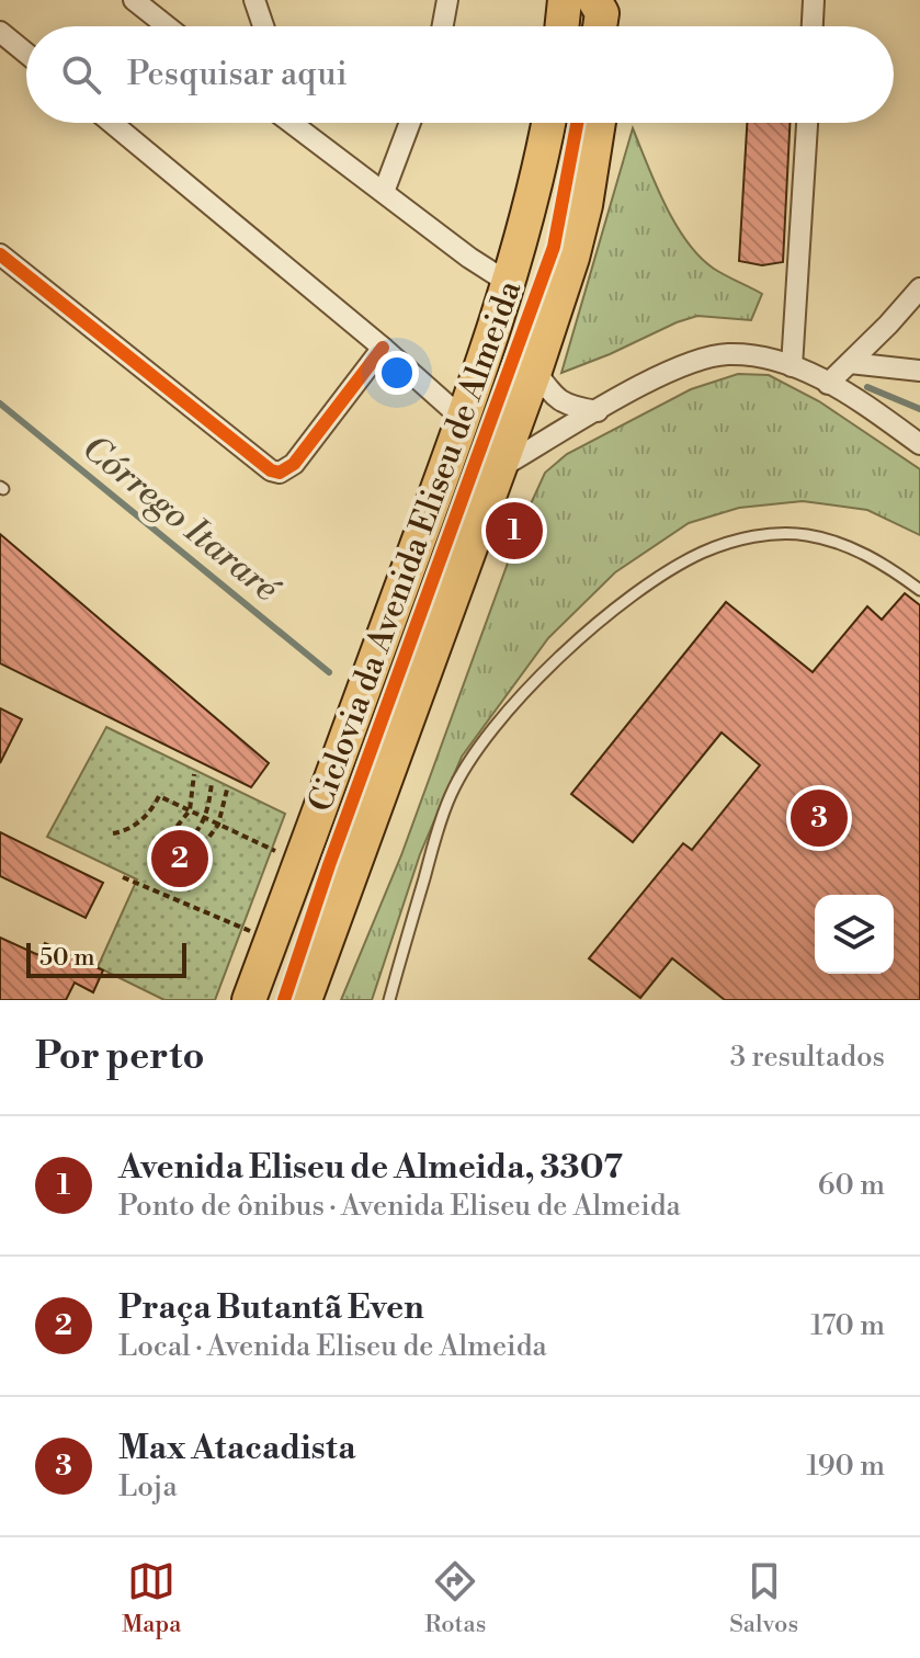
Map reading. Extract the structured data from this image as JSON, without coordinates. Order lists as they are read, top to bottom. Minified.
{"streets":{"cycle path":["Ciclovia da Avenida Eliseu de Almeida"]},"water":["Córrego Itararé"],"scale_bar":"50 m","page":{"search":"Pesquisar aqui","pins":["1","3","2"],"scale":"50 m","heading":["Por perto","3 resultados"],"list":[{"mark":"1","name":"Avenida Eliseu de Almeida, 3307","note":"Ponto de ônibus · Avenida Eliseu de Almeida","value":"60 m"},{"mark":"2","name":"Praça Butantã Even","note":"Local · Avenida Eliseu de Almeida","value":"170 m"},{"mark":"3","name":"Max Atacadista","note":"Loja","value":"190 m"}],"nav":["Mapa","Rotas","Salvos"]}}
